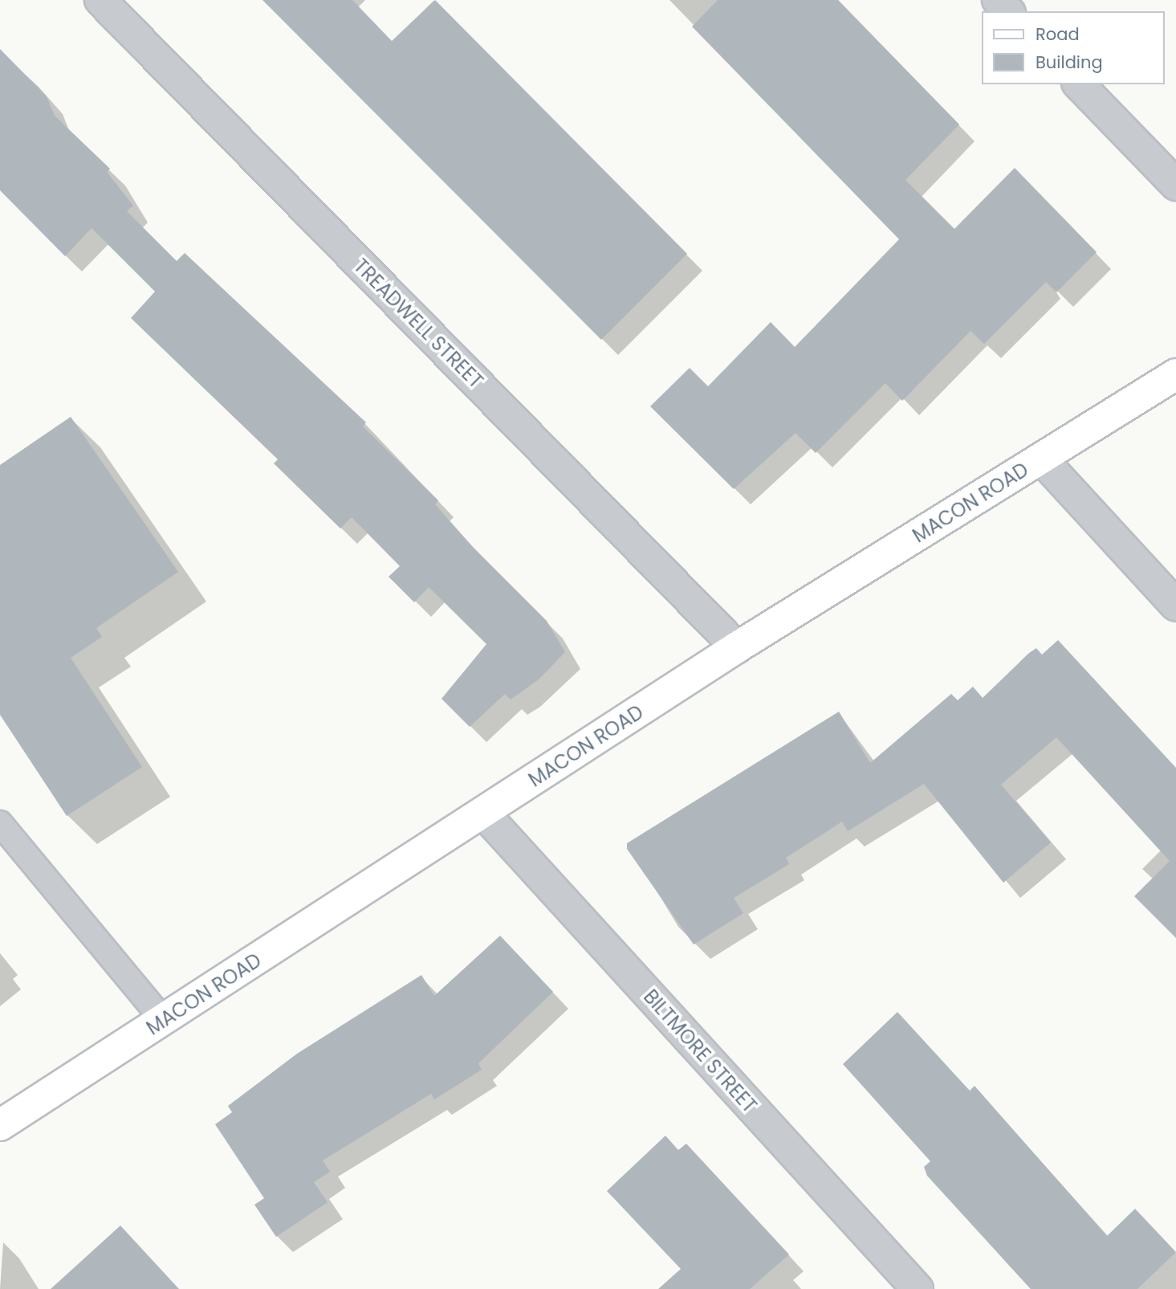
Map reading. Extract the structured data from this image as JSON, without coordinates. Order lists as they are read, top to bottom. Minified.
{"streets":{"main road":["MACON ROAD"],"street":["TREADWELL STREET","BILTMORE STREET"]},"crossings":[["TREADWELL STREET","MACON ROAD"],["MACON ROAD","BILTMORE STREET"]],"legend":["Road","Building"]}
